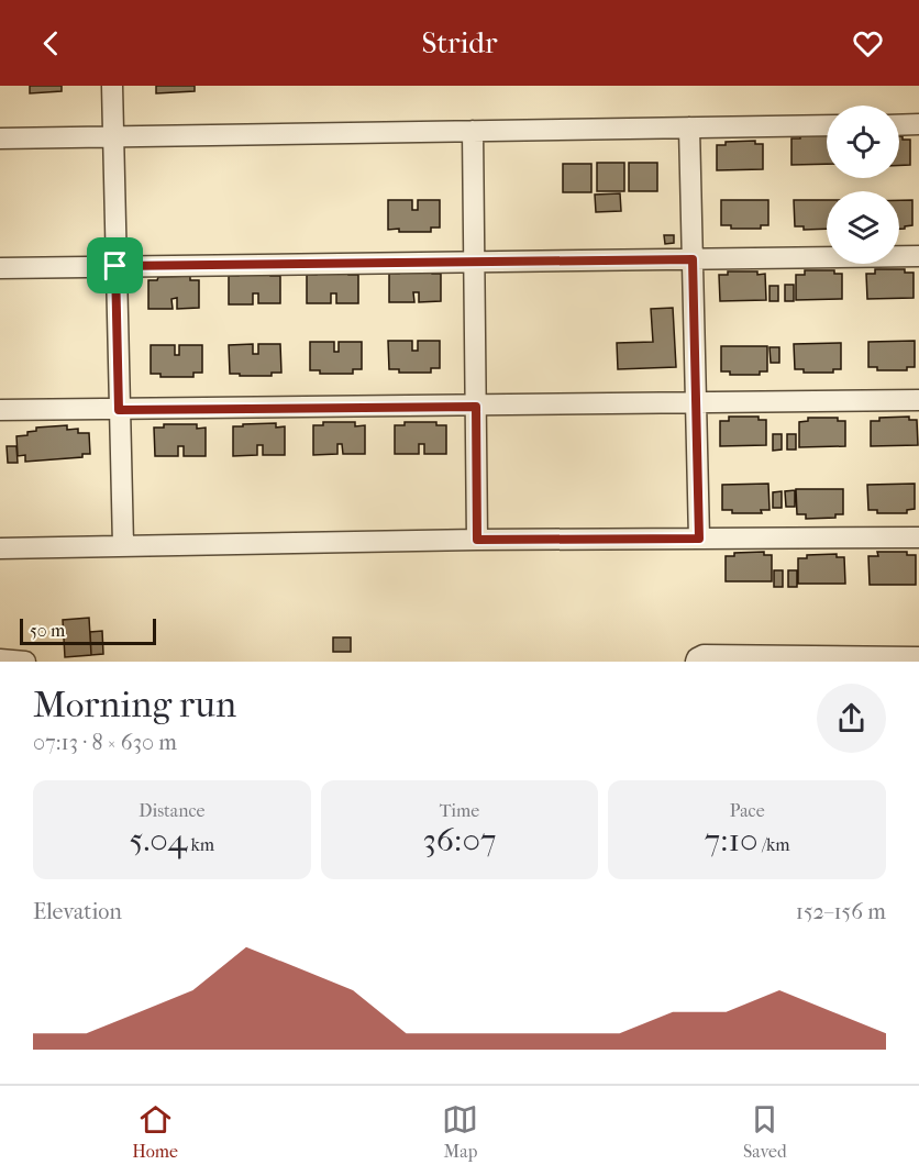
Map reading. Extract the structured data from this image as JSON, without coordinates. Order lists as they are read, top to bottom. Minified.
{"scale_bar":"50 m","page":{"header":"Stridr","scale":"50 m","heading":["Morning run","07:13 · 8 × 630 m"],"stats":[["Distance","5.04 km"],["Time","36:07"],["Pace","7:10 /km"]],"chart":["Elevation","152–156 m"],"tabs":["Home","Map","Saved"]}}
